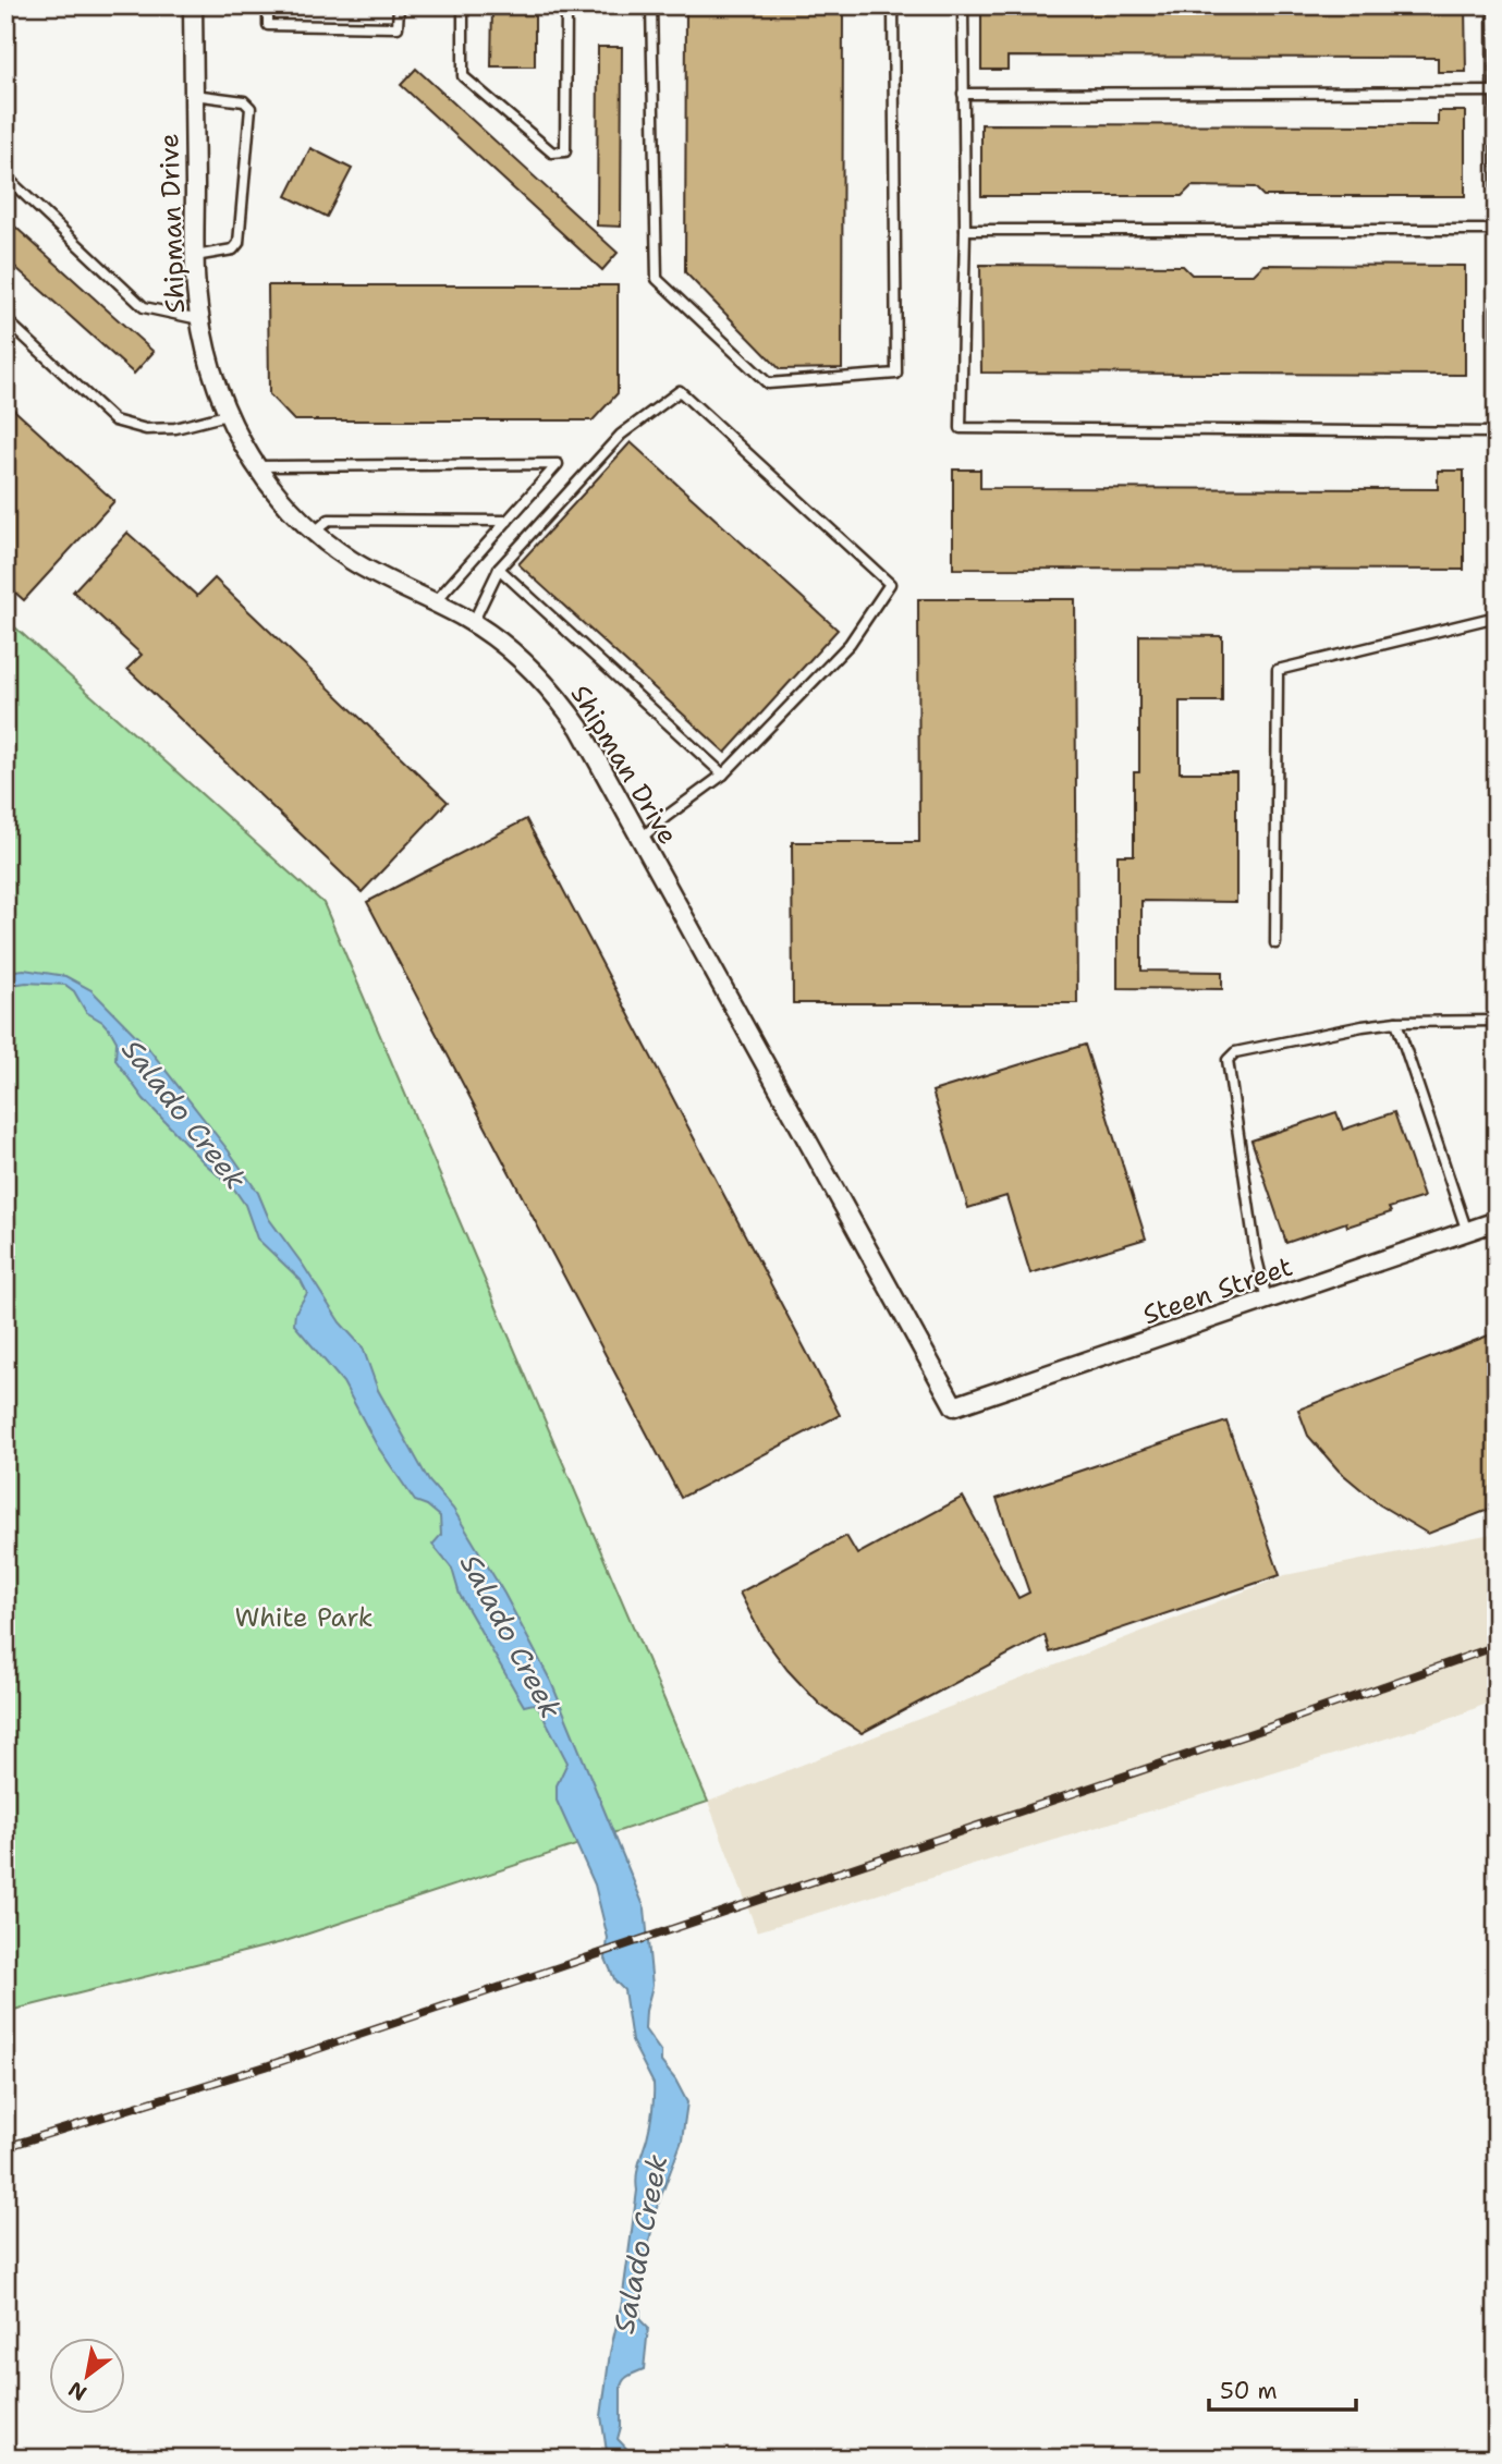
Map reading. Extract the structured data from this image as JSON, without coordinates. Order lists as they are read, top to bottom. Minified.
{"streets":{"street":["Shipman Drive","Steen Street"]},"crossings":[["Shipman Drive","Steen Street"]],"water":["Salado Creek"],"parks":["White Park"],"scale_bar":"50 m","north":"bottom left"}
